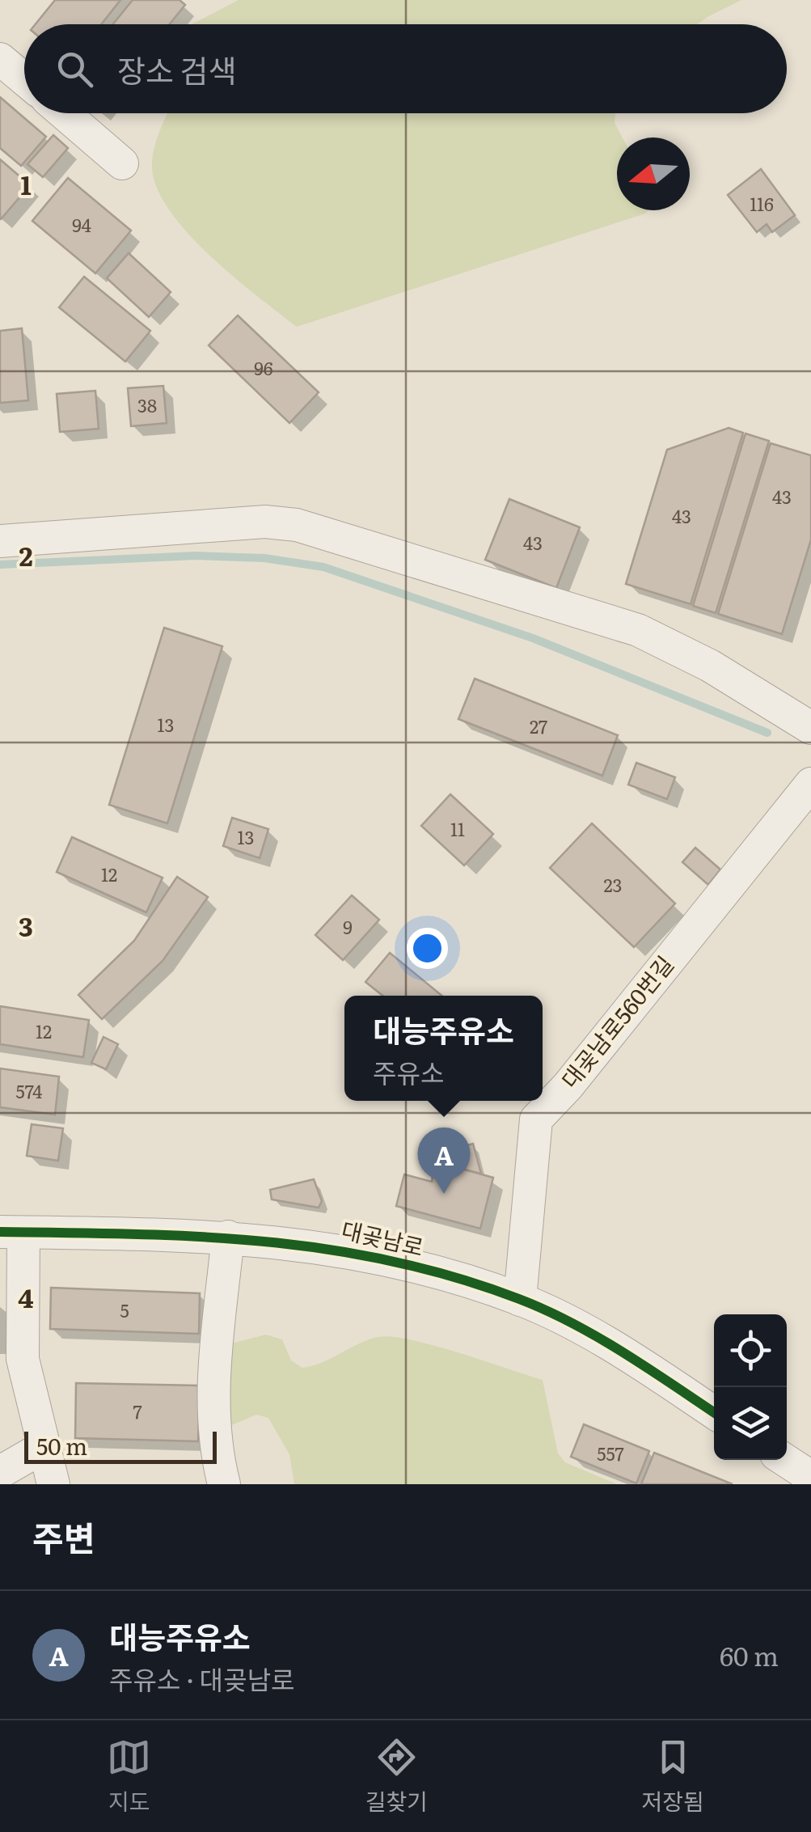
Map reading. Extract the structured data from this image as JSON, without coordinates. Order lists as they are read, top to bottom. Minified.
{"streets":{"street":["대곶남로560번길","대곶남로"]},"crossings":[["대곶남로560번길","대곶남로"]],"house_numbers":["116","94","96","38","43","43","43","13","27","11","13","12","23","9","12","574","5","7","557"],"scale_bar":"50 m","north":"left","page":{"search":"장소 검색","popup":["대능주유소","주유소"],"pins":"A","scale":"50 m","heading":"주변","list":[{"mark":"A","name":"대능주유소","note":"주유소 · 대곶남로","value":"60 m"}],"nav":["지도","길찾기","저장됨"]},"grid":{"rows":["1","2","3","4"]}}
